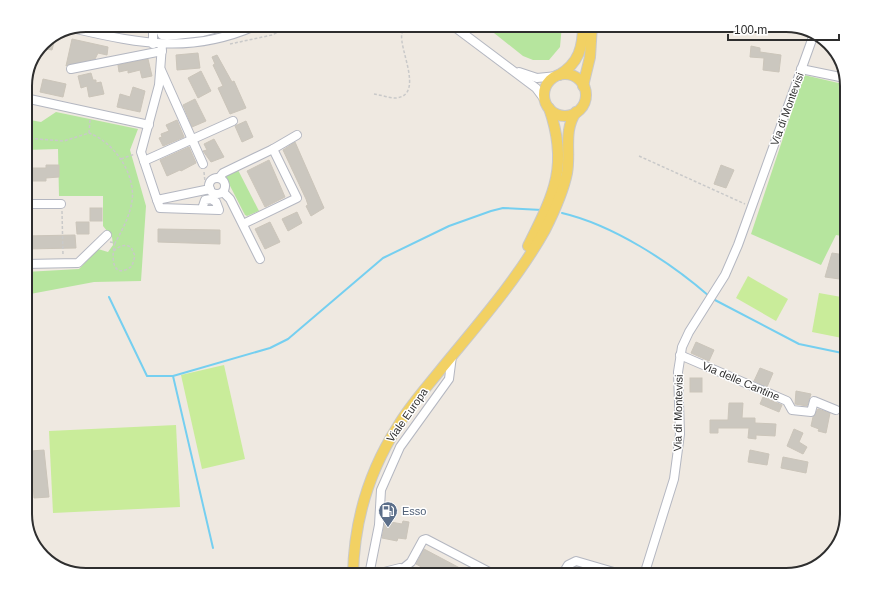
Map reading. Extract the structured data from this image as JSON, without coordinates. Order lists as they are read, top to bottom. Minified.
{"streets":{"main road":["Viale Europa"],"street":["Via di Montevisi","Via delle Cantine"]},"crossings":[["Via di Montevisi","Via delle Cantine"]],"places":{"fuel station":["Esso"]},"scale_bar":"100 m"}
